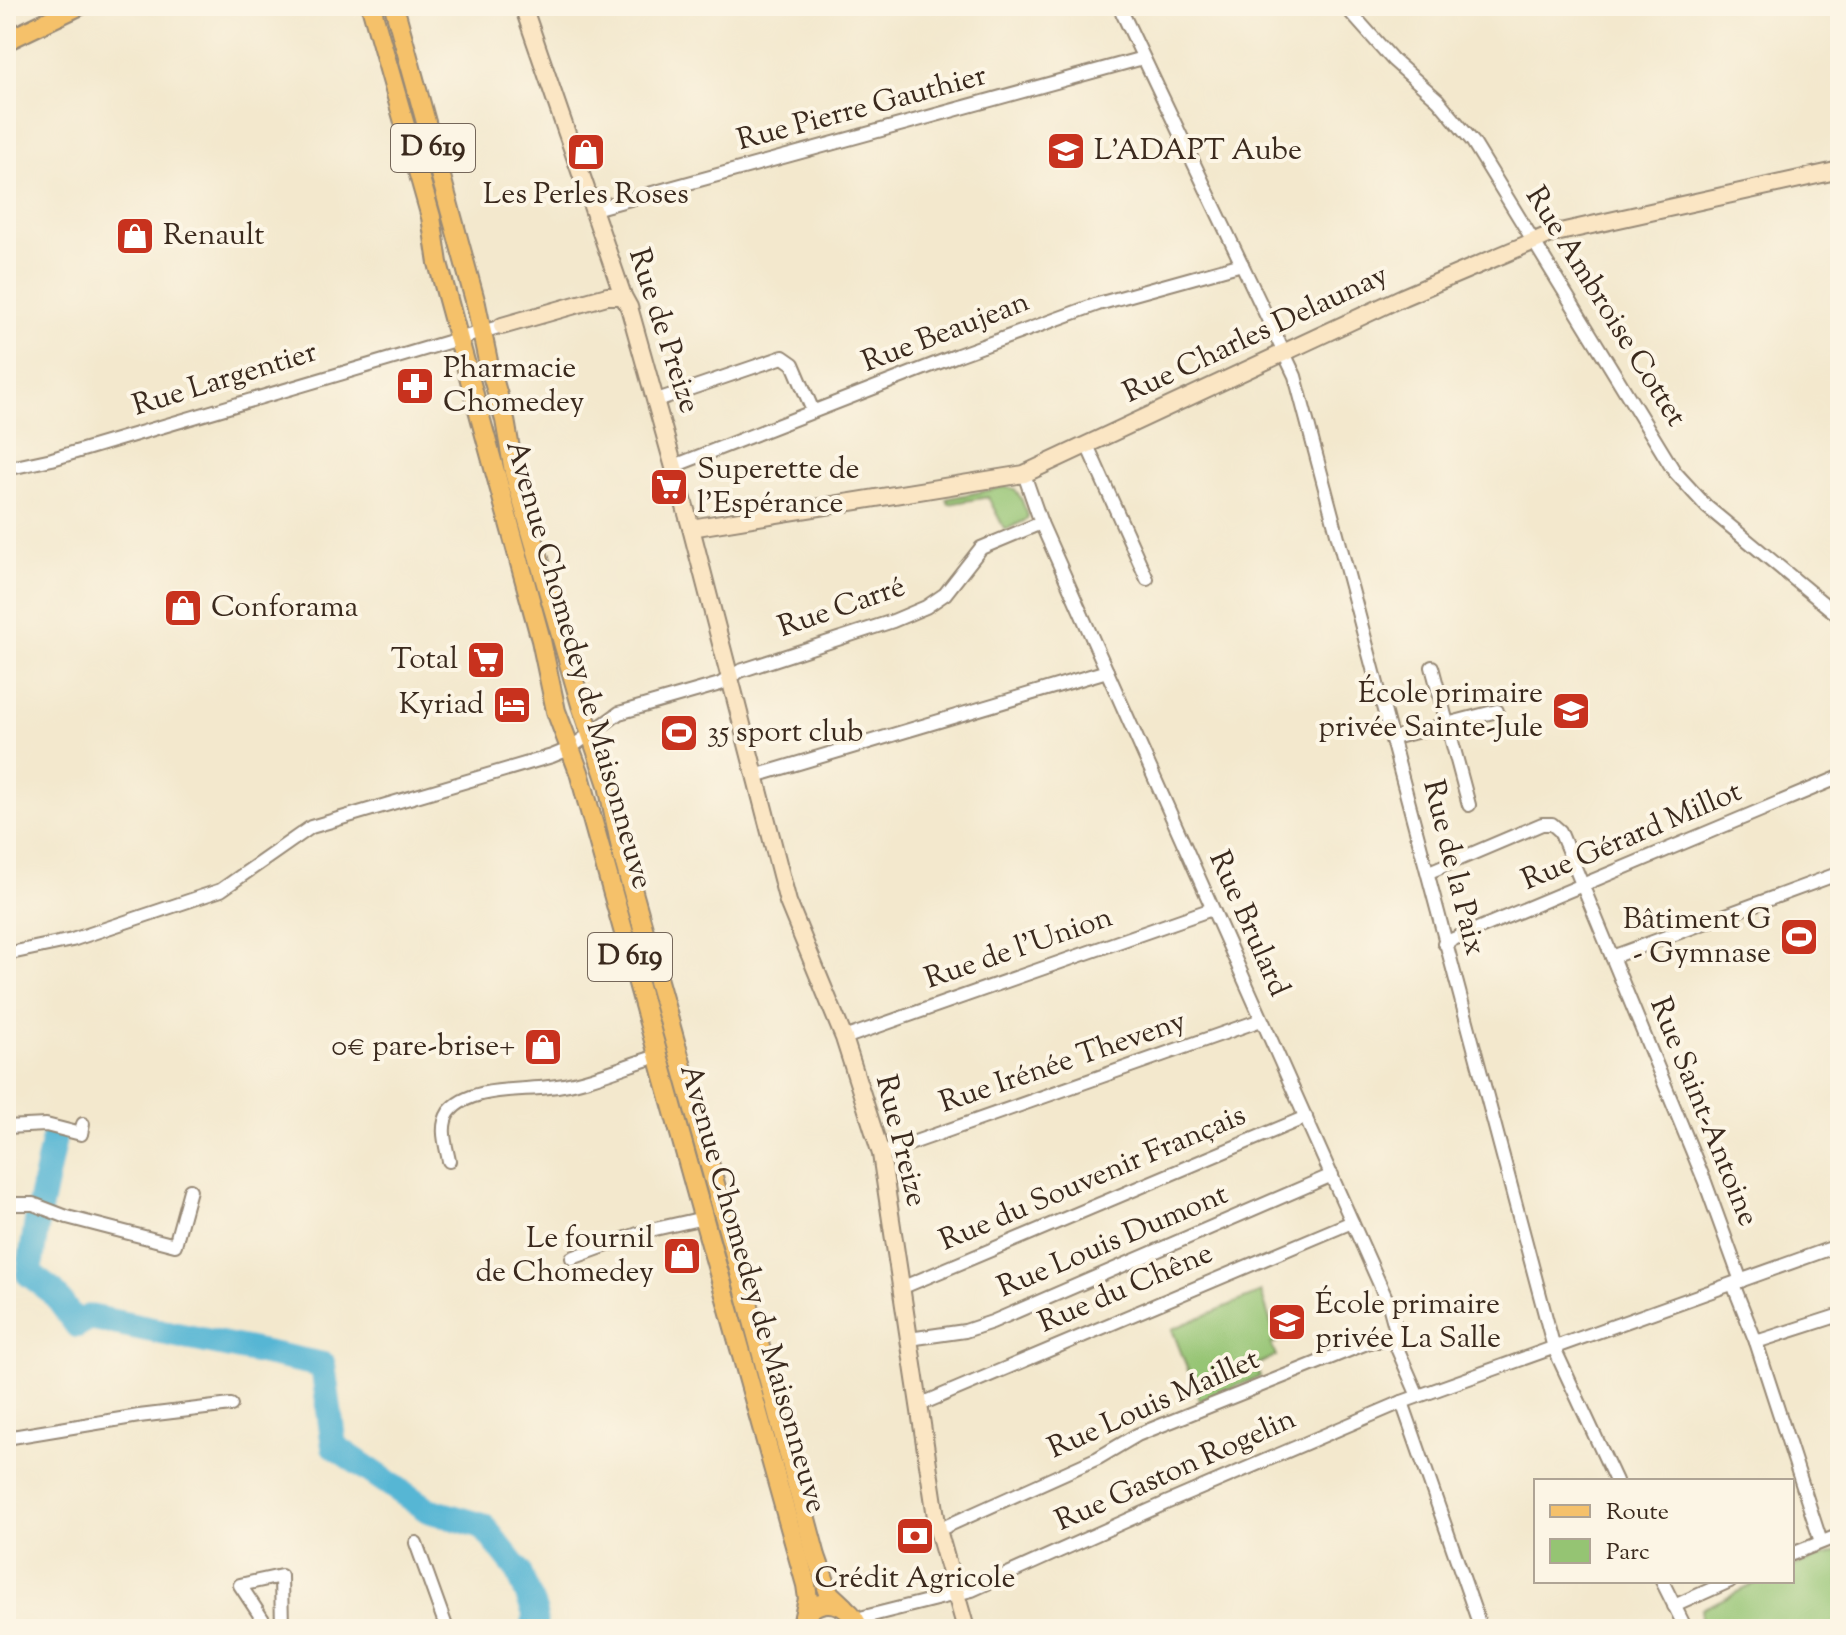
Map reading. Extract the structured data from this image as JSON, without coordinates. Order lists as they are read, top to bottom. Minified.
{"streets":{"main road":["D 619","Avenue Chomedey de Maisonneuve"],"street":["Rue Pierre Gauthier","Rue Ambroise Cottet","Rue de Preize","Rue Beaujean","Rue Charles Delaunay","Rue Largentier","Rue Carré","Rue Gérard Millot","Rue de la Paix","Rue Brulard","Rue de l'Union","Rue Irénée Theveny","Rue Saint-Antoine","Rue Preize","Rue du Souvenir Français","Rue Louis Dumont","Rue du Chêne","Rue Louis Maillet","Rue Gaston Rogelin"]},"crossings":[["Rue Pierre Gauthier","Rue de Preize"],["Rue Pierre Gauthier","Rue de la Paix"],["D 619","Rue Largentier"],["D 619","Rue Carré"],["D 619","Rue Gaston Rogelin"],["Rue Ambroise Cottet","Rue Charles Delaunay"],["Rue de Preize","Rue Beaujean"],["Rue de Preize","Rue Charles Delaunay"],["Rue de Preize","Rue Carré"],["Rue de Preize","Rue Preize"],["Rue Beaujean","Rue de la Paix"],["Rue Charles Delaunay","Rue de la Paix"],["Rue Charles Delaunay","Rue Brulard"],["Rue Largentier","Avenue Chomedey de Maisonneuve"],["Rue Carré","Avenue Chomedey de Maisonneuve"],["Rue Carré","Rue Brulard"],["Rue Carré","Rue Preize"],["Rue Gérard Millot","Rue de la Paix"],["Rue Gérard Millot","Rue Saint-Antoine"],["Rue de la Paix","Rue Saint-Antoine"],["Rue de la Paix","Rue Gaston Rogelin"],["Rue Brulard","Rue de l'Union"],["Rue Brulard","Rue Irénée Theveny"],["Rue Brulard","Rue du Souvenir Français"],["Rue Brulard","Rue Louis Dumont"],["Rue Brulard","Rue du Chêne"],["Rue Brulard","Rue Louis Maillet"],["Rue Brulard","Rue Gaston Rogelin"],["Rue de l'Union","Rue Preize"],["Rue Irénée Theveny","Rue Preize"],["Rue Saint-Antoine","Rue Gaston Rogelin"],["Rue Preize","Rue du Souvenir Français"],["Rue Preize","Rue Louis Dumont"],["Rue Preize","Rue du Chêne"],["Rue Preize","Rue Louis Maillet"],["Rue Preize","Rue Gaston Rogelin"]],"places":{"school or university":["L'ADAPT Aube","École primaire privée Sainte-Jule","École primaire privée La Salle"],"shop":["Les Perles Roses","Renault","Conforama","0€ pare-brise+","Le fournil de Chomedey"],"pharmacy":["Pharmacie Chomedey"],"supermarket":["Superette de l'Espérance","Total"],"hotel":["Kyriad"],"sports":["35 sport club","Bâtiment G - Gymnase"],"bank":["Crédit Agricole"]},"legend":["Route","Parc"]}
